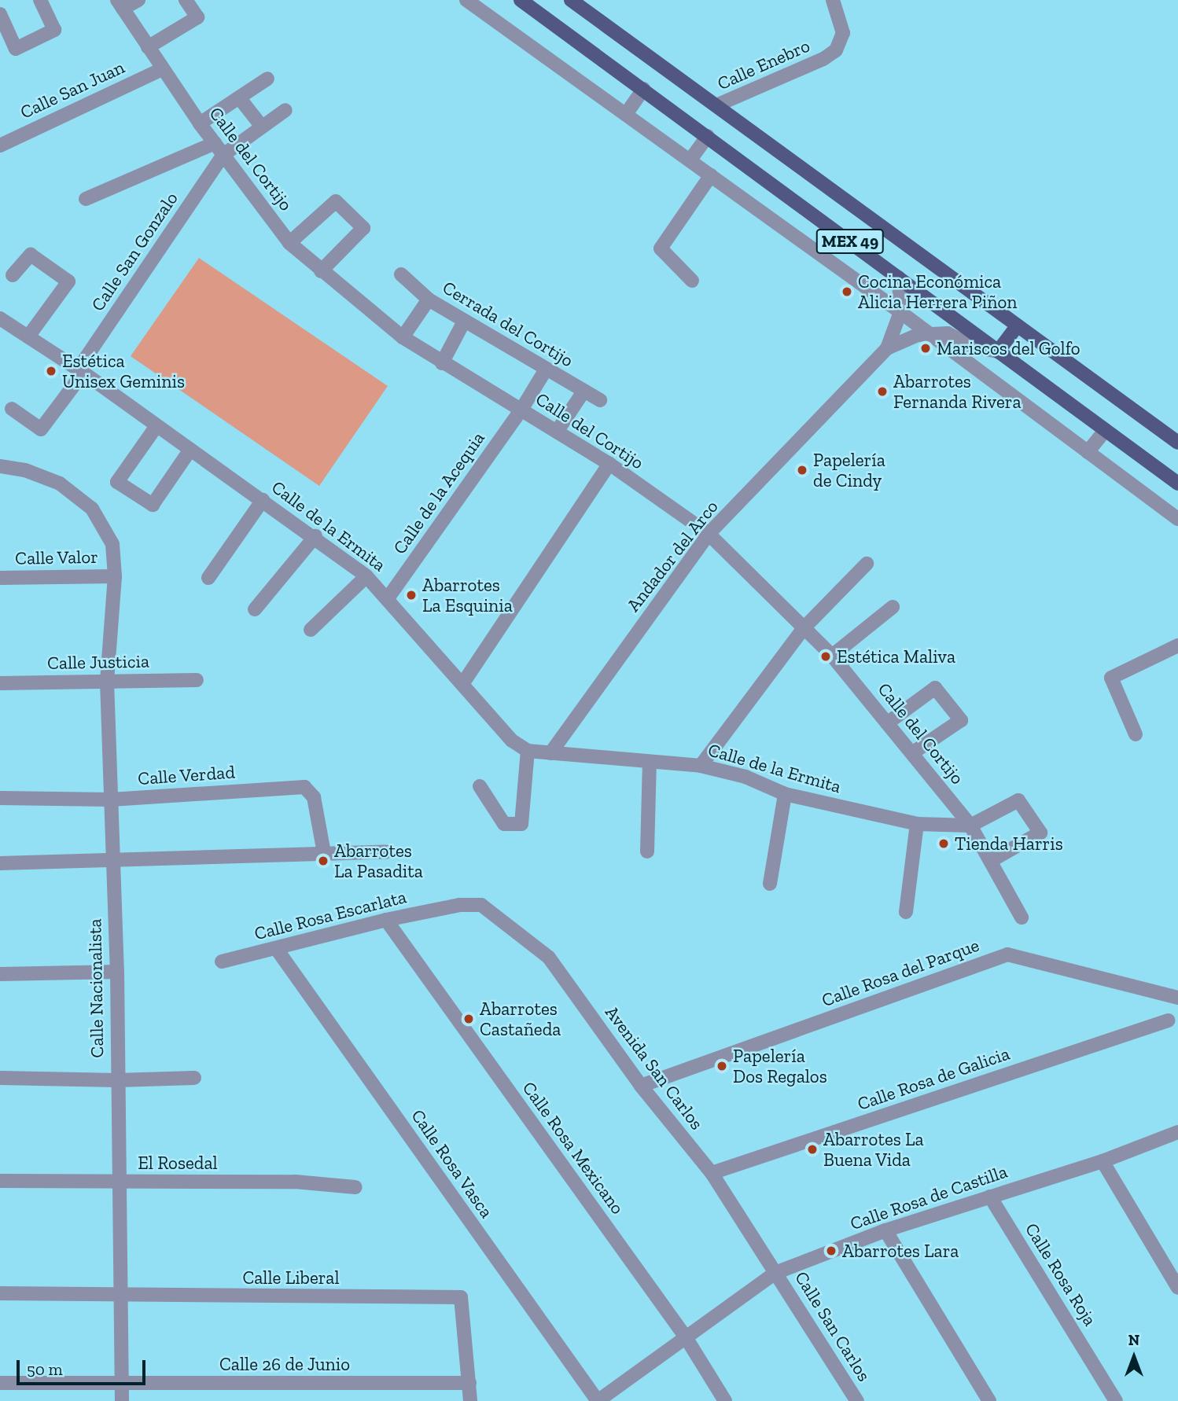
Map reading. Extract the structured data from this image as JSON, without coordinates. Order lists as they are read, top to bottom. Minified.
{"streets":{"main road":["MEX 49"],"street":["Calle Enebro","Calle San Juan","Calle del Cortijo","Calle San Gonzalo","Cerrada del Cortijo","Calle de la Acequia","Calle de la Ermita","Andador del Arco","Calle Valor","Calle Justicia","Calle Verdad","Calle Rosa Escarlata","Calle Rosa del Parque","Calle Nacionalista","Avenida San Carlos","Calle Rosa de Galicia","Calle Rosa Mexicano","El Rosedal","Calle Rosa Vasca","Calle Rosa de Castilla","Calle Rosa Roja","Calle Liberal","Calle San Carlos","Calle 26 de Junio"]},"crossings":[["Calle Enebro","MEX 49"],["Calle San Juan","Calle del Cortijo"],["Calle del Cortijo","Calle San Gonzalo"],["Calle del Cortijo","Calle de la Acequia"],["Calle del Cortijo","Calle de la Ermita"],["Calle del Cortijo","Andador del Arco"],["MEX 49","Andador del Arco"],["Calle San Gonzalo","Calle de la Ermita"],["Cerrada del Cortijo","Calle de la Acequia"],["Calle de la Acequia","Calle de la Ermita"],["Calle de la Ermita","Andador del Arco"],["Calle Valor","Calle Nacionalista"],["Calle Justicia","Calle Nacionalista"],["Calle Verdad","Calle Nacionalista"],["Calle Rosa Escarlata","Avenida San Carlos"],["Calle Rosa Escarlata","Calle Rosa Mexicano"],["Calle Rosa Escarlata","Calle Rosa Vasca"],["Calle Rosa del Parque","Avenida San Carlos"],["Calle Nacionalista","El Rosedal"],["Calle Nacionalista","Calle Liberal"],["Calle Nacionalista","Calle 26 de Junio"],["Avenida San Carlos","Calle Rosa de Galicia"],["Avenida San Carlos","Calle Rosa de Castilla"],["Avenida San Carlos","Calle San Carlos"],["Calle Rosa Mexicano","Calle Rosa de Castilla"],["Calle Rosa Vasca","Calle Rosa de Castilla"],["Calle Rosa de Castilla","Calle Rosa Roja"],["Calle Rosa de Castilla","Calle San Carlos"],["Calle Liberal","Calle 26 de Junio"]],"places":["Cocina Económica Alicia Herrera Piñon","Mariscos del Golfo","Estética Unisex Geminis","Abarrotes Fernanda Rivera","Papelería de Cindy","Abarrotes La Esquinia","Estética Maliva","Tienda Harris","Abarrotes La Pasadita","Abarrotes Castañeda","Papelería Dos Regalos","Abarrotes La Buena Vida","Abarrotes Lara"],"scale_bar":"50 m","north":"top"}
